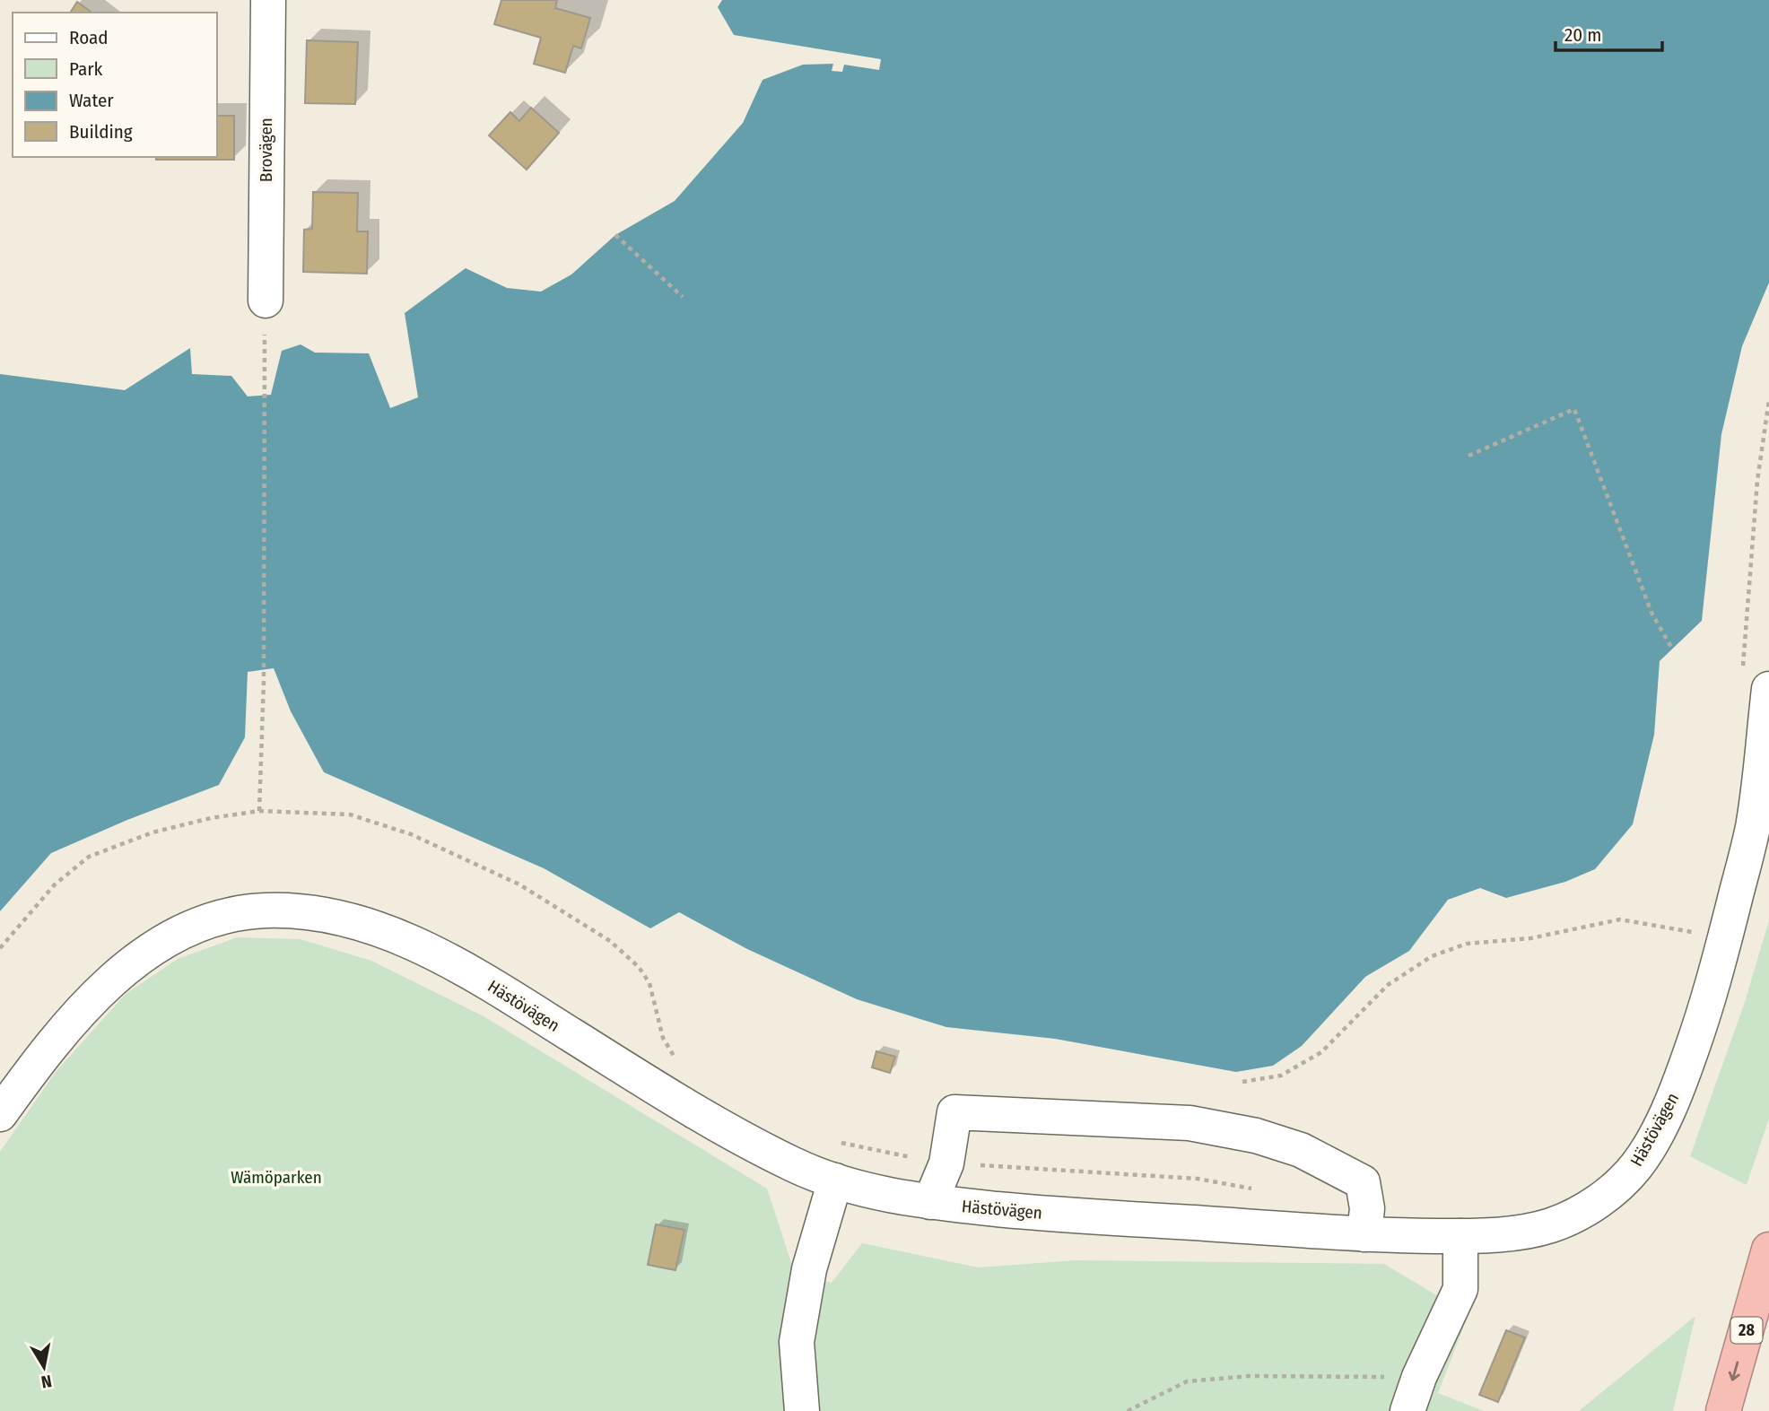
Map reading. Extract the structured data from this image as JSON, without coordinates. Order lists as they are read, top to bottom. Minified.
{"streets":{"highway":["28"],"street":["Brovägen","Hästövägen"]},"parks":["Wämöparken"],"legend":["Road","Park","Water","Building"],"scale_bar":"20 m","north":"bottom"}
